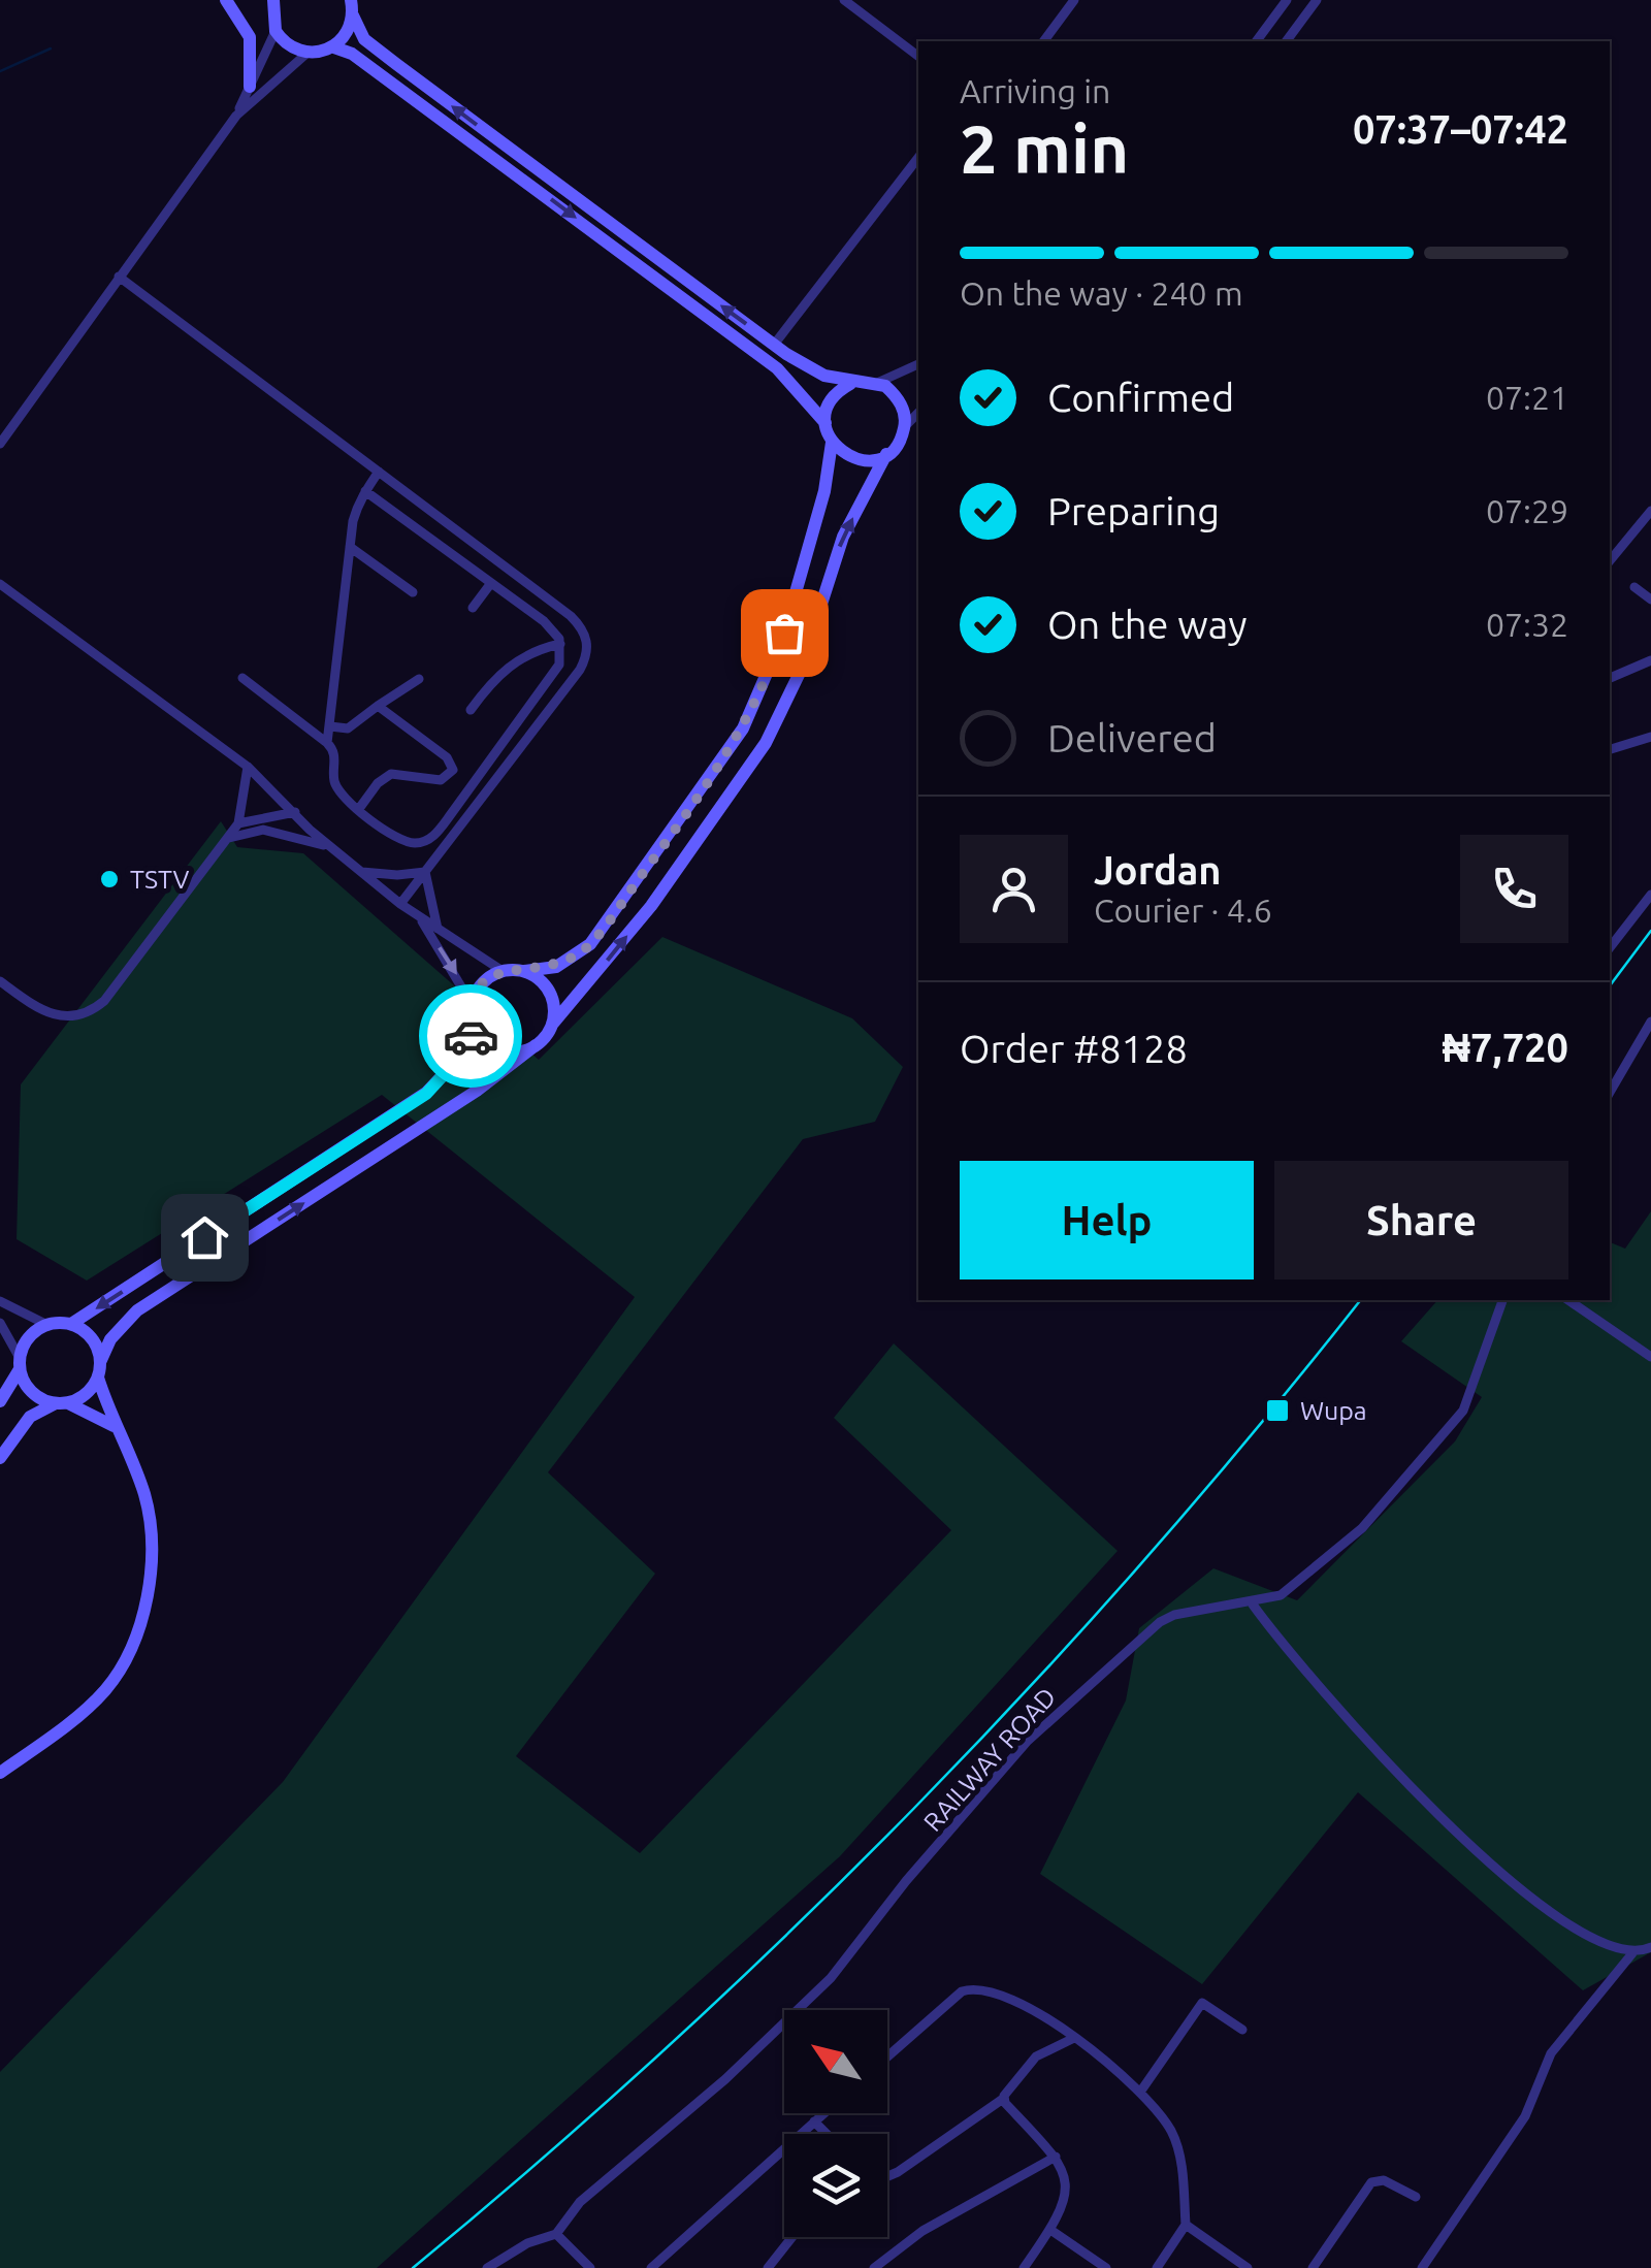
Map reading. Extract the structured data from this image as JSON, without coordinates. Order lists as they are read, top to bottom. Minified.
{"streets":{"street":["RAILWAY ROAD"]},"places":{"other":["TSTV"],"transit":["Wupa"]},"north":"top left","page":{"heading":["2 min","Arriving in","07:37–07:42"],"panel":["Jordan","Courier · 4.6","Order #8128","₦7,720"],"bar":"On the way · 240 m","list":[["Confirmed","07:21"],["Preparing","07:29"],["On the way","07:32"],"Delivered"],"buttons":["Help","Share"]}}
